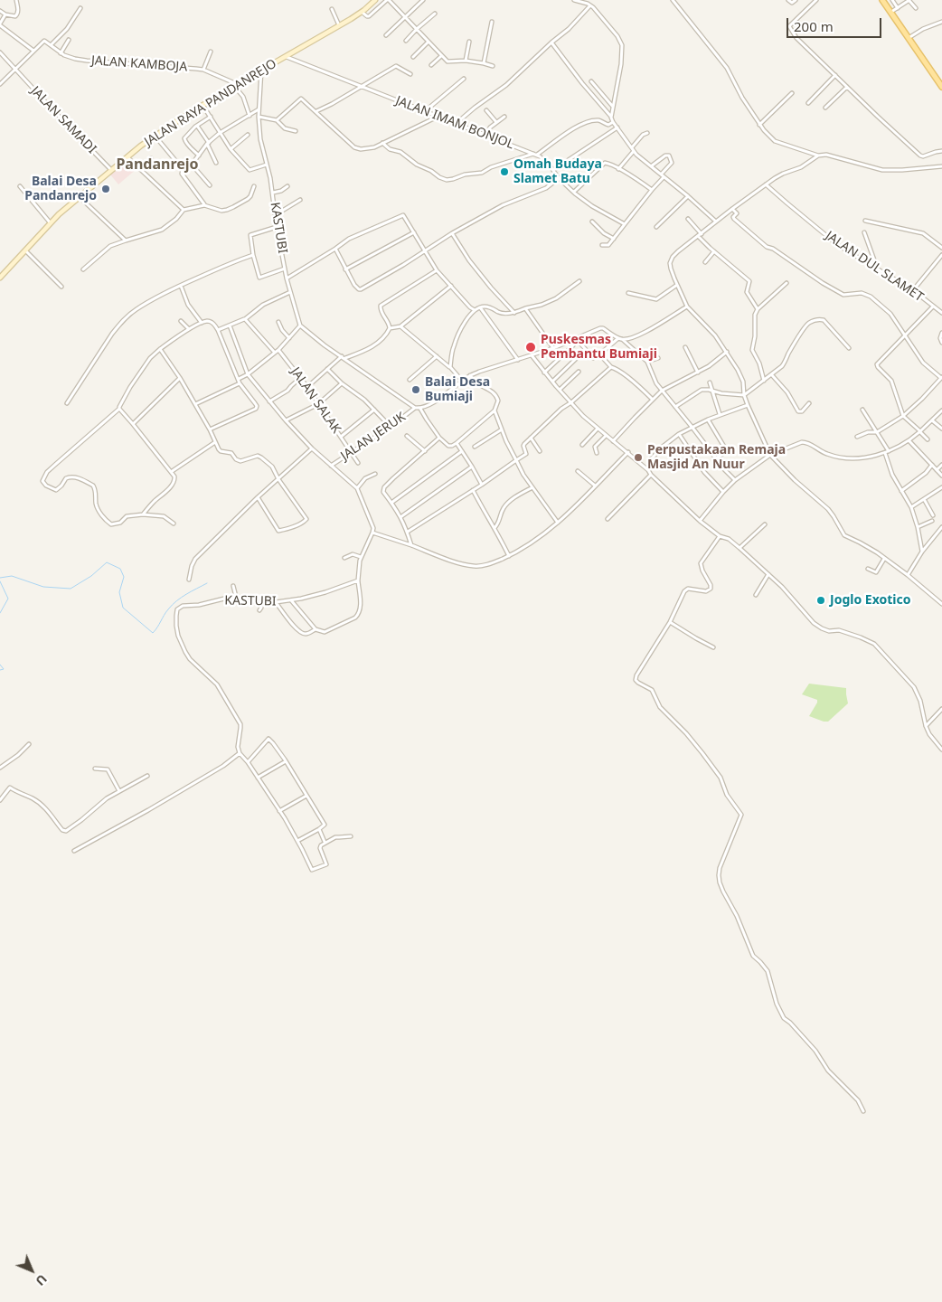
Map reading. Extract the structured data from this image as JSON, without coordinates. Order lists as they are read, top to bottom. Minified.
{"streets":{"main road":["JALAN RAYA PANDANREJO"],"street":["JALAN KAMBOJA","JALAN SAMADI","JALAN IMAM BONJOL","KASTUBI","JALAN DUL SLAMET","JALAN SALAK","JALAN JERUK"]},"crossings":[["JALAN KAMBOJA","JALAN RAYA PANDANREJO"],["JALAN RAYA PANDANREJO","JALAN SAMADI"],["JALAN RAYA PANDANREJO","JALAN IMAM BONJOL"],["JALAN RAYA PANDANREJO","KASTUBI"],["JALAN SALAK","JALAN JERUK"]],"districts":["Pandanrejo"],"places":["Omah Budaya Slamet Batu","Balai Desa Pandanrejo","Puskesmas Pembantu Bumiaji","Balai Desa Bumiaji","Perpustakaan Remaja Masjid An Nuur","Joglo Exotico"],"scale_bar":"200 m","north":"bottom right"}
